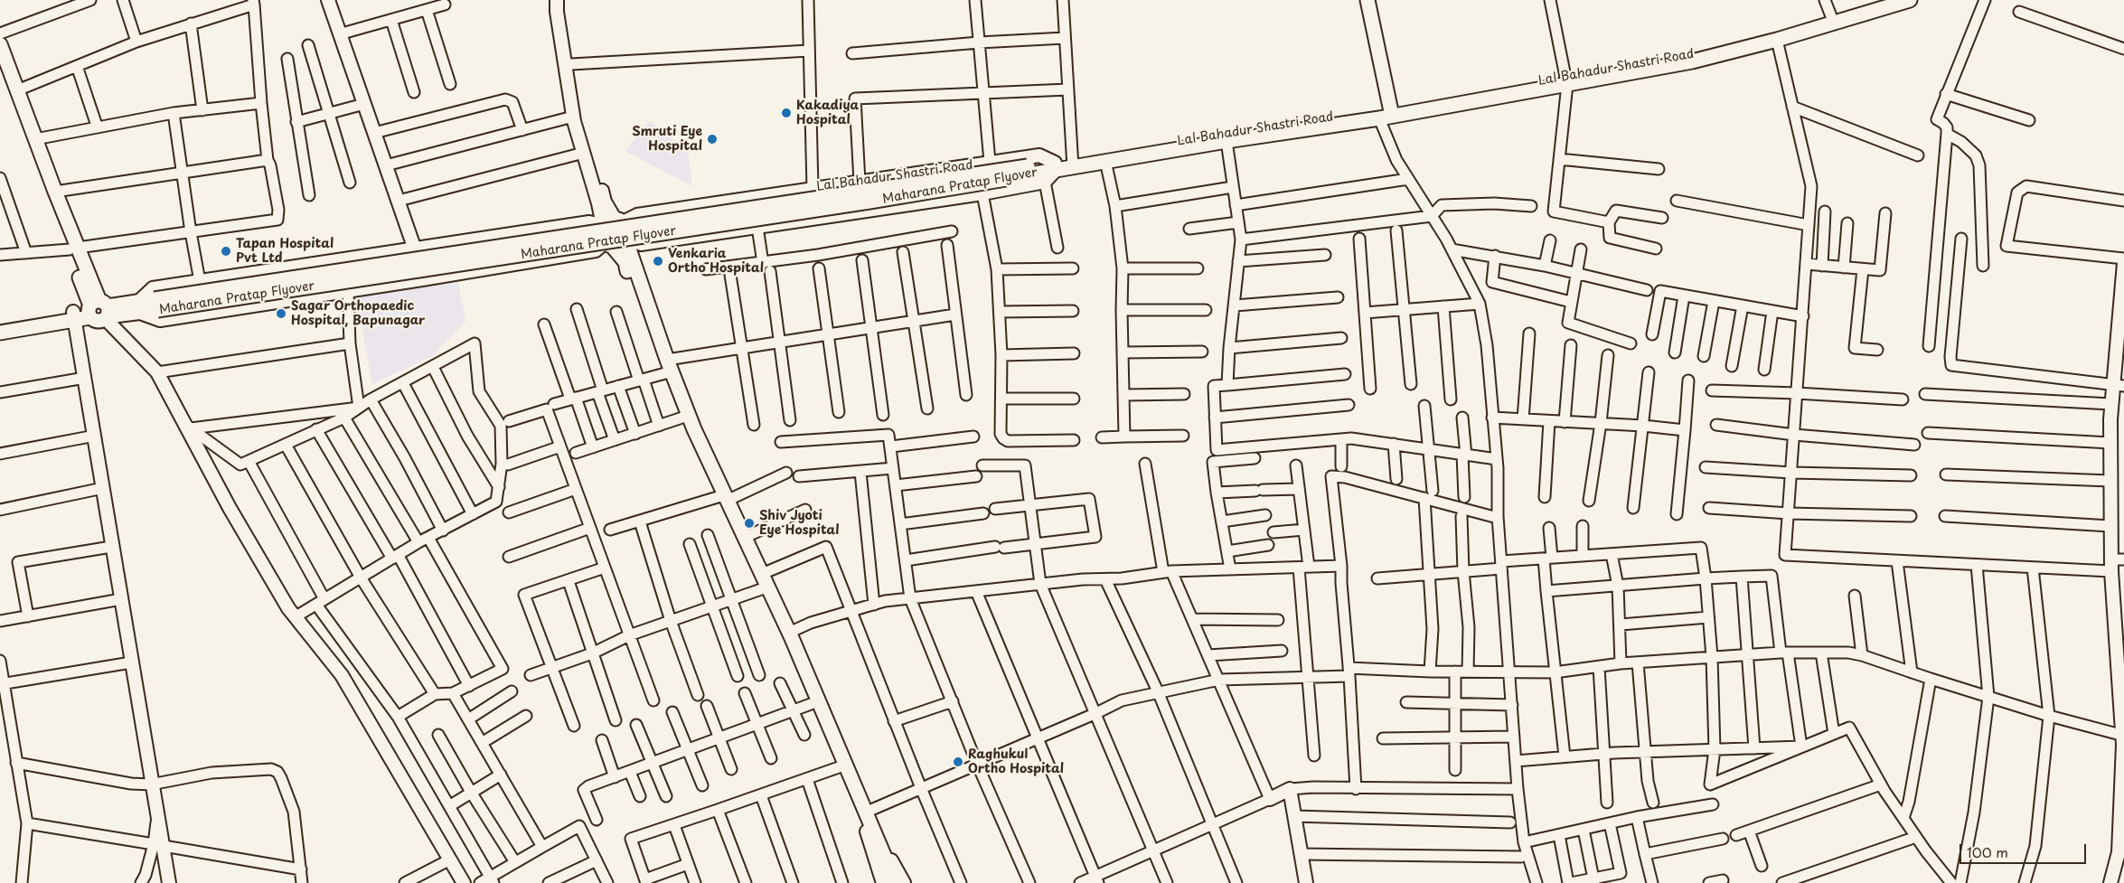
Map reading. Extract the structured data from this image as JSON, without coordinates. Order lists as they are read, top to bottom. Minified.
{"streets":{"main road":["Lal Bahadur Shastri Road","Maharana Pratap Flyover"]},"crossings":[["Lal Bahadur Shastri Road","Maharana Pratap Flyover"]],"places":["Kakadiya Hospital","Smruti Eye Hospital","Tapan Hospital Pvt Ltd","Venkaria Ortho Hospital","Sagar Orthopaedic Hospital, Bapunagar","Shiv Jyoti Eye Hospital","Raghukul Ortho Hospital"],"scale_bar":"100 m"}
